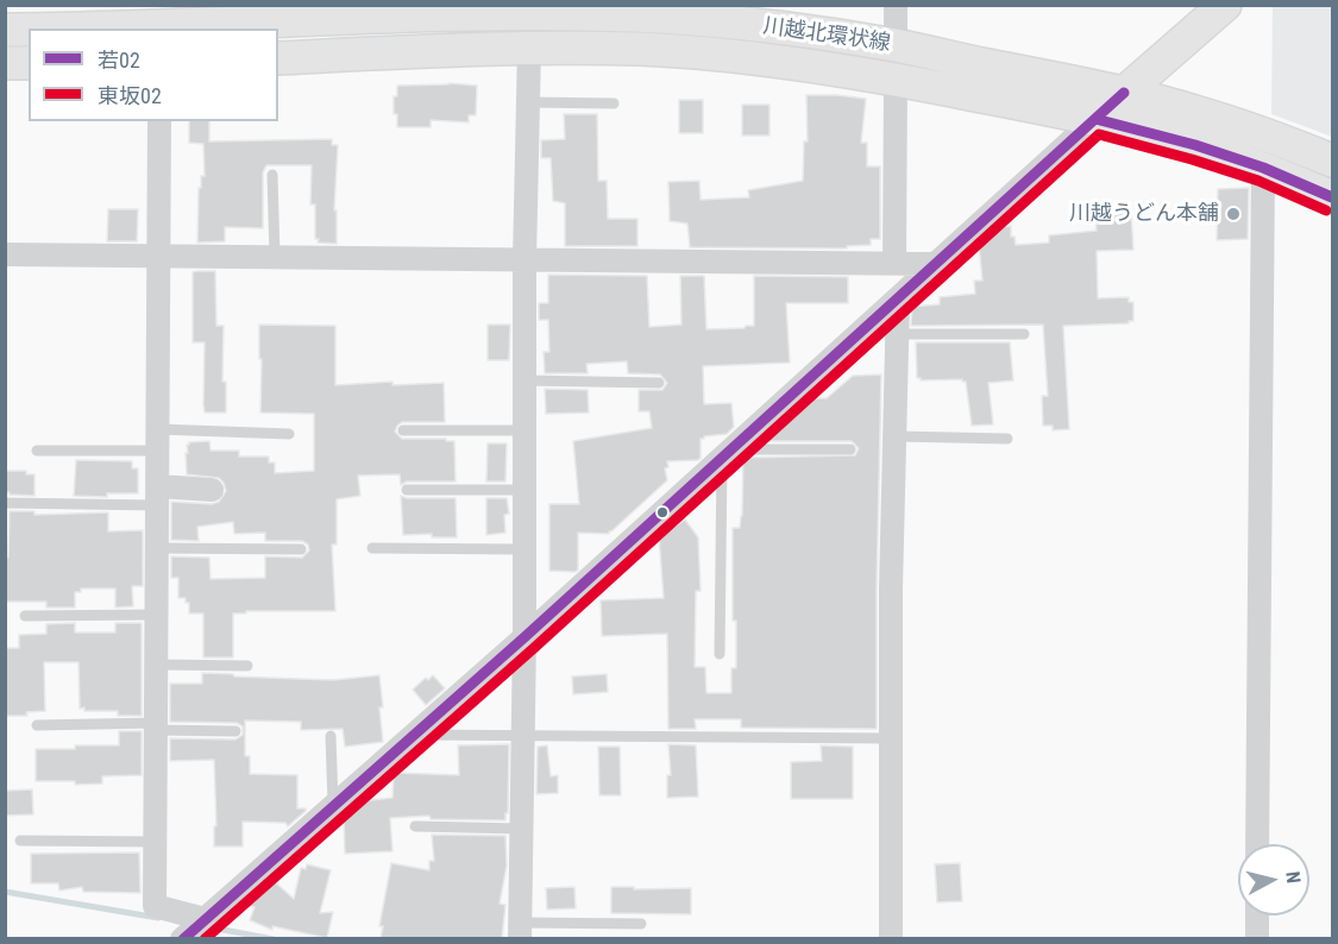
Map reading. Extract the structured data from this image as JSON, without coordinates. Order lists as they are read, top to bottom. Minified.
{"streets":{"main road":["川越北環状線"]},"places":["川越うどん本舗"],"lines":["transit line 若02","transit line 東坂02"],"legend":["若02","東坂02"],"north":"right"}
